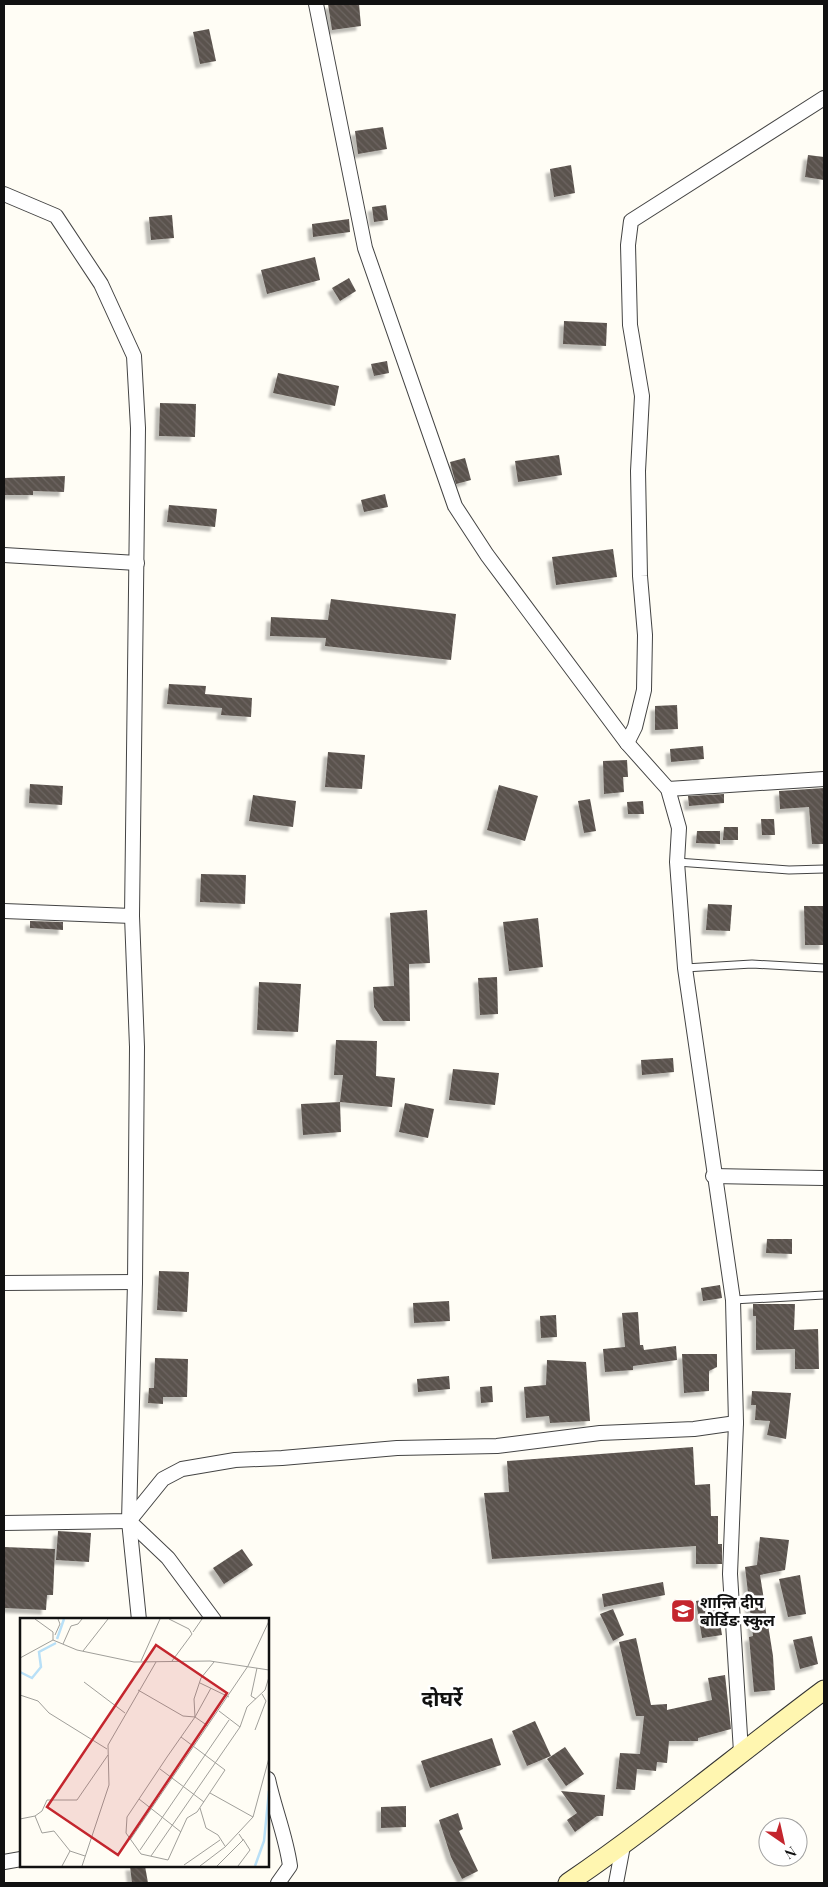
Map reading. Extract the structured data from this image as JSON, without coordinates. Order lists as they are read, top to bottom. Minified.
{"districts":["दोघर्रे"],"places":{"school or university":["शान्ति दीप बोर्डिङ स्कुल"]},"north":"bottom right"}
